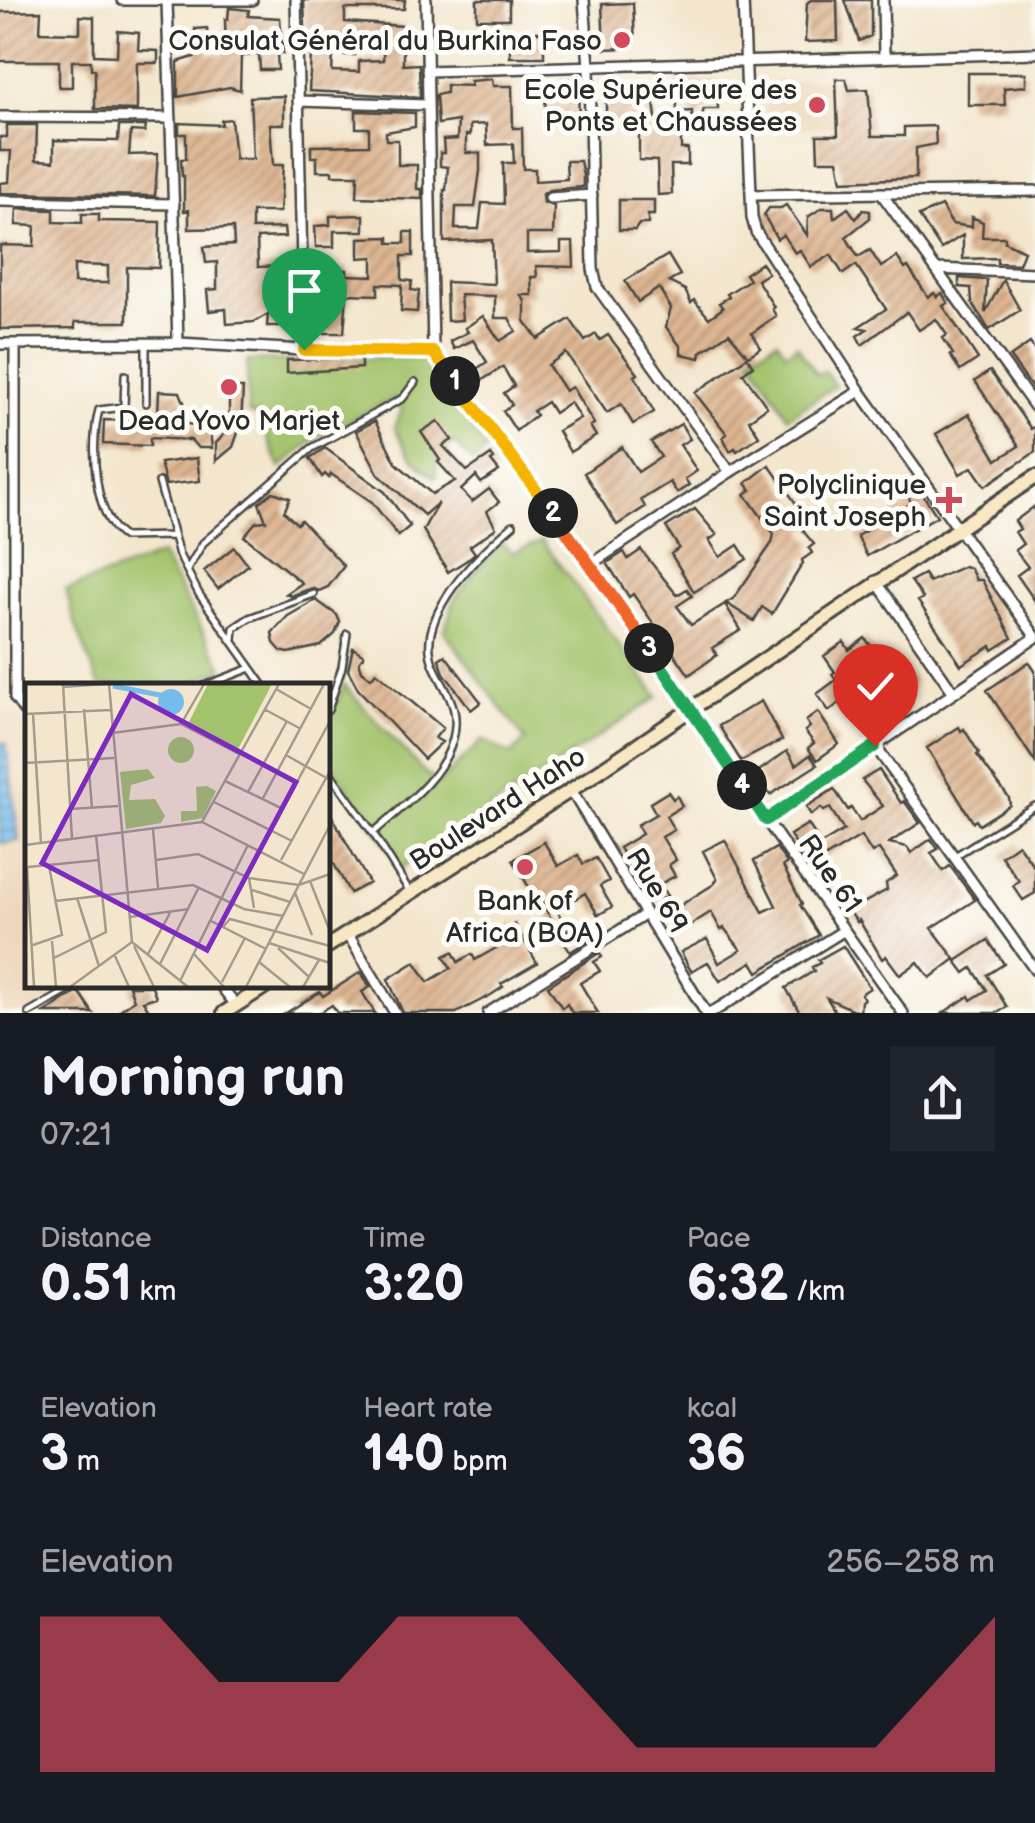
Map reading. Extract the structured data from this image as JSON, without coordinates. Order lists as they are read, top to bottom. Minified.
{"streets":{"main road":["Boulevard Haho"],"street":["Rue 61","Rue 69"]},"crossings":[["Boulevard Haho","Rue 61"],["Boulevard Haho","Rue 69"]],"places":{"other":["Consulat Général du Burkina Faso","Ecole Supérieure des Ponts et Chaussées","Dead Yovo Marjet","Bank of Africa (BOA)"],"health":["Polyclinique Saint Joseph"]},"page":{"pins":["1","2","3","4"],"heading":["Morning run","07:21"],"stats":[["Distance","0.51 km"],["Time","3:20"],["Pace","6:32 /km"],["Elevation","3 m"],["Heart rate","140 bpm"],["kcal","36"]],"chart":["Elevation","256–258 m"]}}
